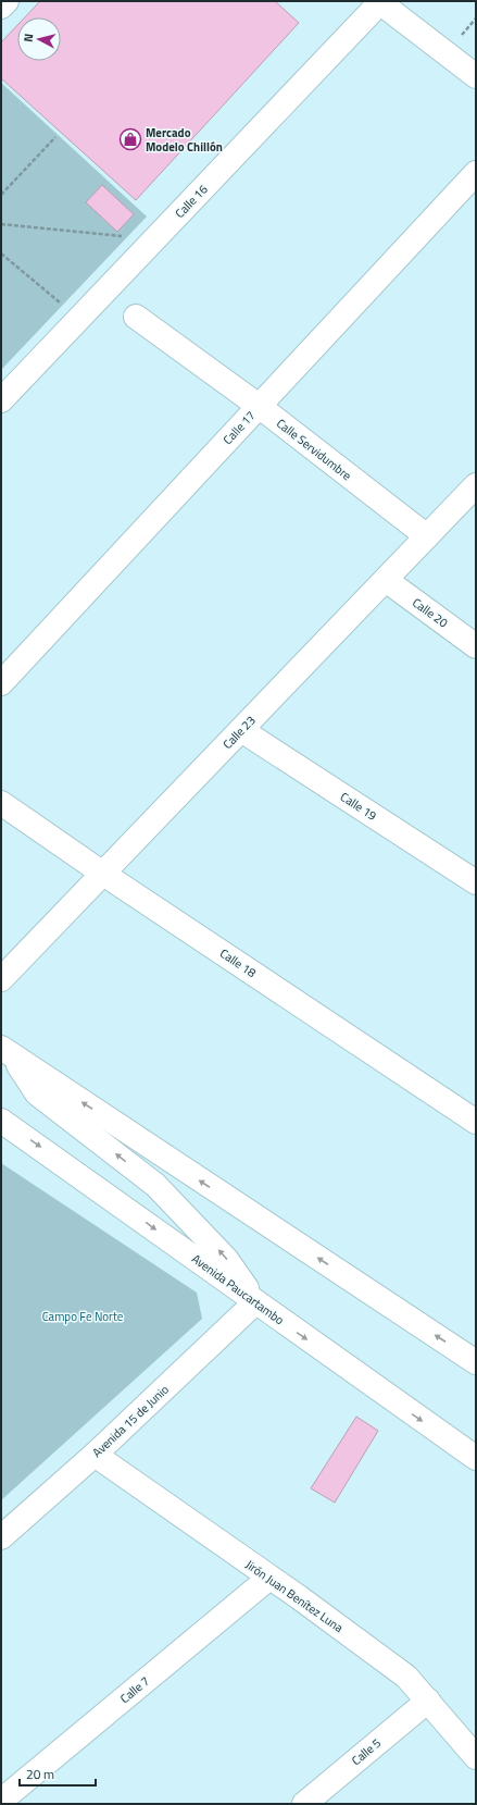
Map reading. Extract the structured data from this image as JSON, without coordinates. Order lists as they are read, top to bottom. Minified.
{"streets":{"street":["Calle 16","Calle 17","Calle Servidumbre","Calle 20","Calle 23","Calle 19","Calle 18","Avenida Paucartambo","Avenida 15 de Junio","Jirón Juan Benítez Luna","Calle 7","Calle 5"]},"crossings":[["Calle 17","Calle Servidumbre"],["Calle Servidumbre","Calle 23"],["Calle 20","Calle 23"],["Calle 23","Calle 19"],["Calle 23","Calle 18"],["Avenida Paucartambo","Avenida 15 de Junio"],["Avenida 15 de Junio","Jirón Juan Benítez Luna"],["Jirón Juan Benítez Luna","Calle 7"],["Jirón Juan Benítez Luna","Calle 5"]],"parks":["Campo Fe Norte"],"places":{"shop":["Mercado Modelo Chillón"]},"scale_bar":"20 m","north":"left"}
